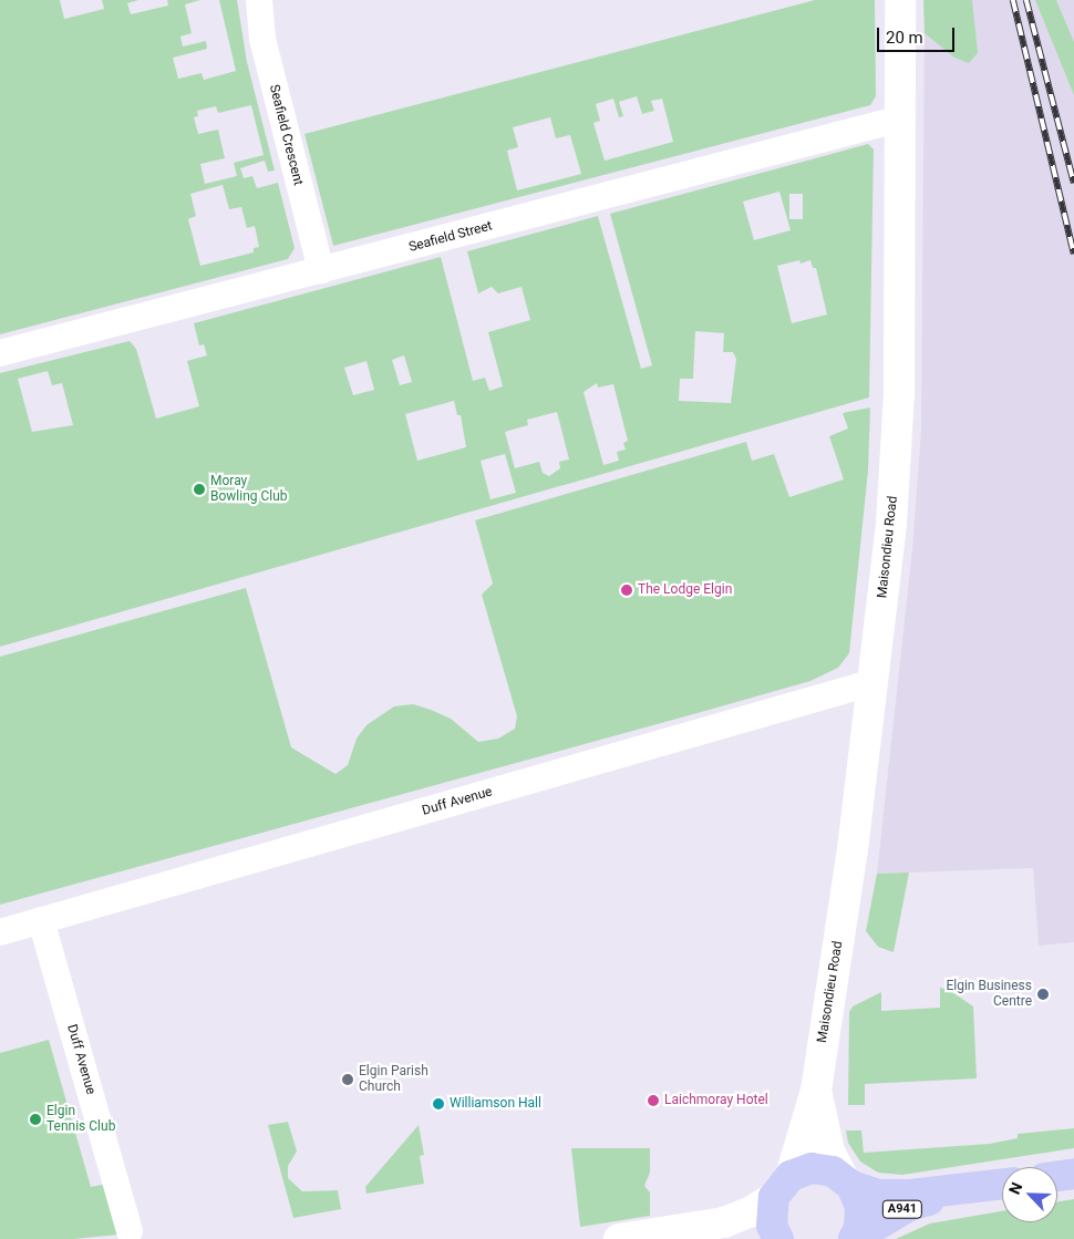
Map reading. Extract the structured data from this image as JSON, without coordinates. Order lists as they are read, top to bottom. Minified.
{"streets":{"main road":["A941"],"street":["Seafield Crescent","Seafield Street","Maisondieu Road","Duff Avenue"]},"crossings":[["Seafield Crescent","Seafield Street"],["Seafield Street","Maisondieu Road"],["Maisondieu Road","Duff Avenue"],["Maisondieu Road","A941"]],"places":["Moray Bowling Club","The Lodge Elgin","Elgin Business Centre","Elgin Parish Church","Laichmoray Hotel","Williamson Hall","Elgin Tennis Club"],"scale_bar":"20 m","north":"top left"}
